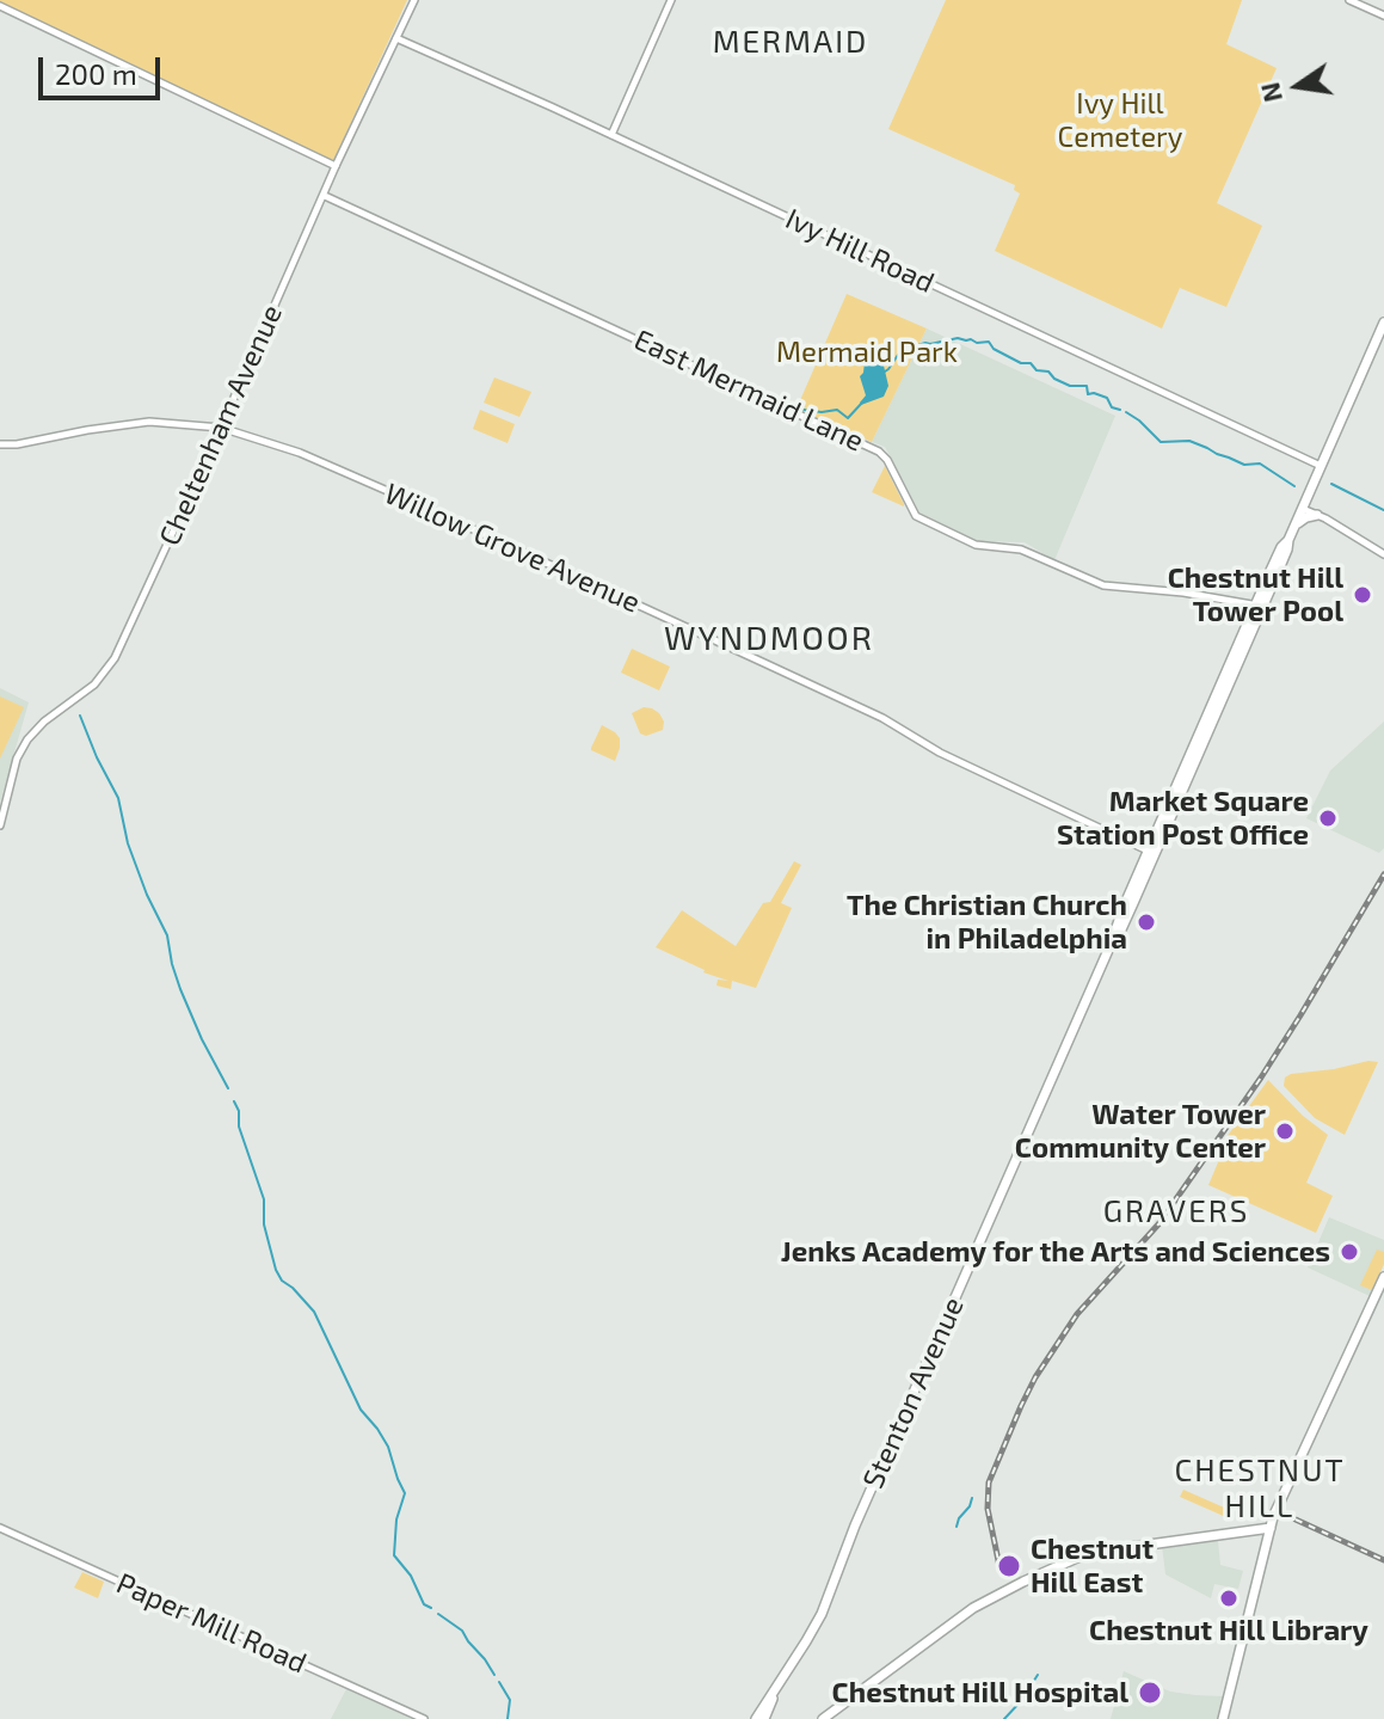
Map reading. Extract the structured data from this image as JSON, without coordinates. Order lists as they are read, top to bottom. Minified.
{"streets":{"main road":["Stenton Avenue"],"street":["Ivy Hill Road","East Mermaid Lane","Cheltenham Avenue","Willow Grove Avenue","Paper Mill Road"]},"crossings":[["Ivy Hill Road","Cheltenham Avenue"],["Ivy Hill Road","Stenton Avenue"],["East Mermaid Lane","Cheltenham Avenue"],["East Mermaid Lane","Stenton Avenue"],["Cheltenham Avenue","Willow Grove Avenue"],["Willow Grove Avenue","Stenton Avenue"]],"districts":["MERMAID","WYNDMOOR","GRAVERS","CHESTNUT HILL"],"parks":["Ivy Hill Cemetery","Mermaid Park"],"places":["Chestnut Hill Tower Pool","Market Square Station Post Office","The Christian Church in Philadelphia","Water Tower Community Center","Jenks Academy for the Arts and Sciences","Chestnut Hill East","Chestnut Hill Library","Chestnut Hill Hospital"],"scale_bar":"200 m","north":"left"}
